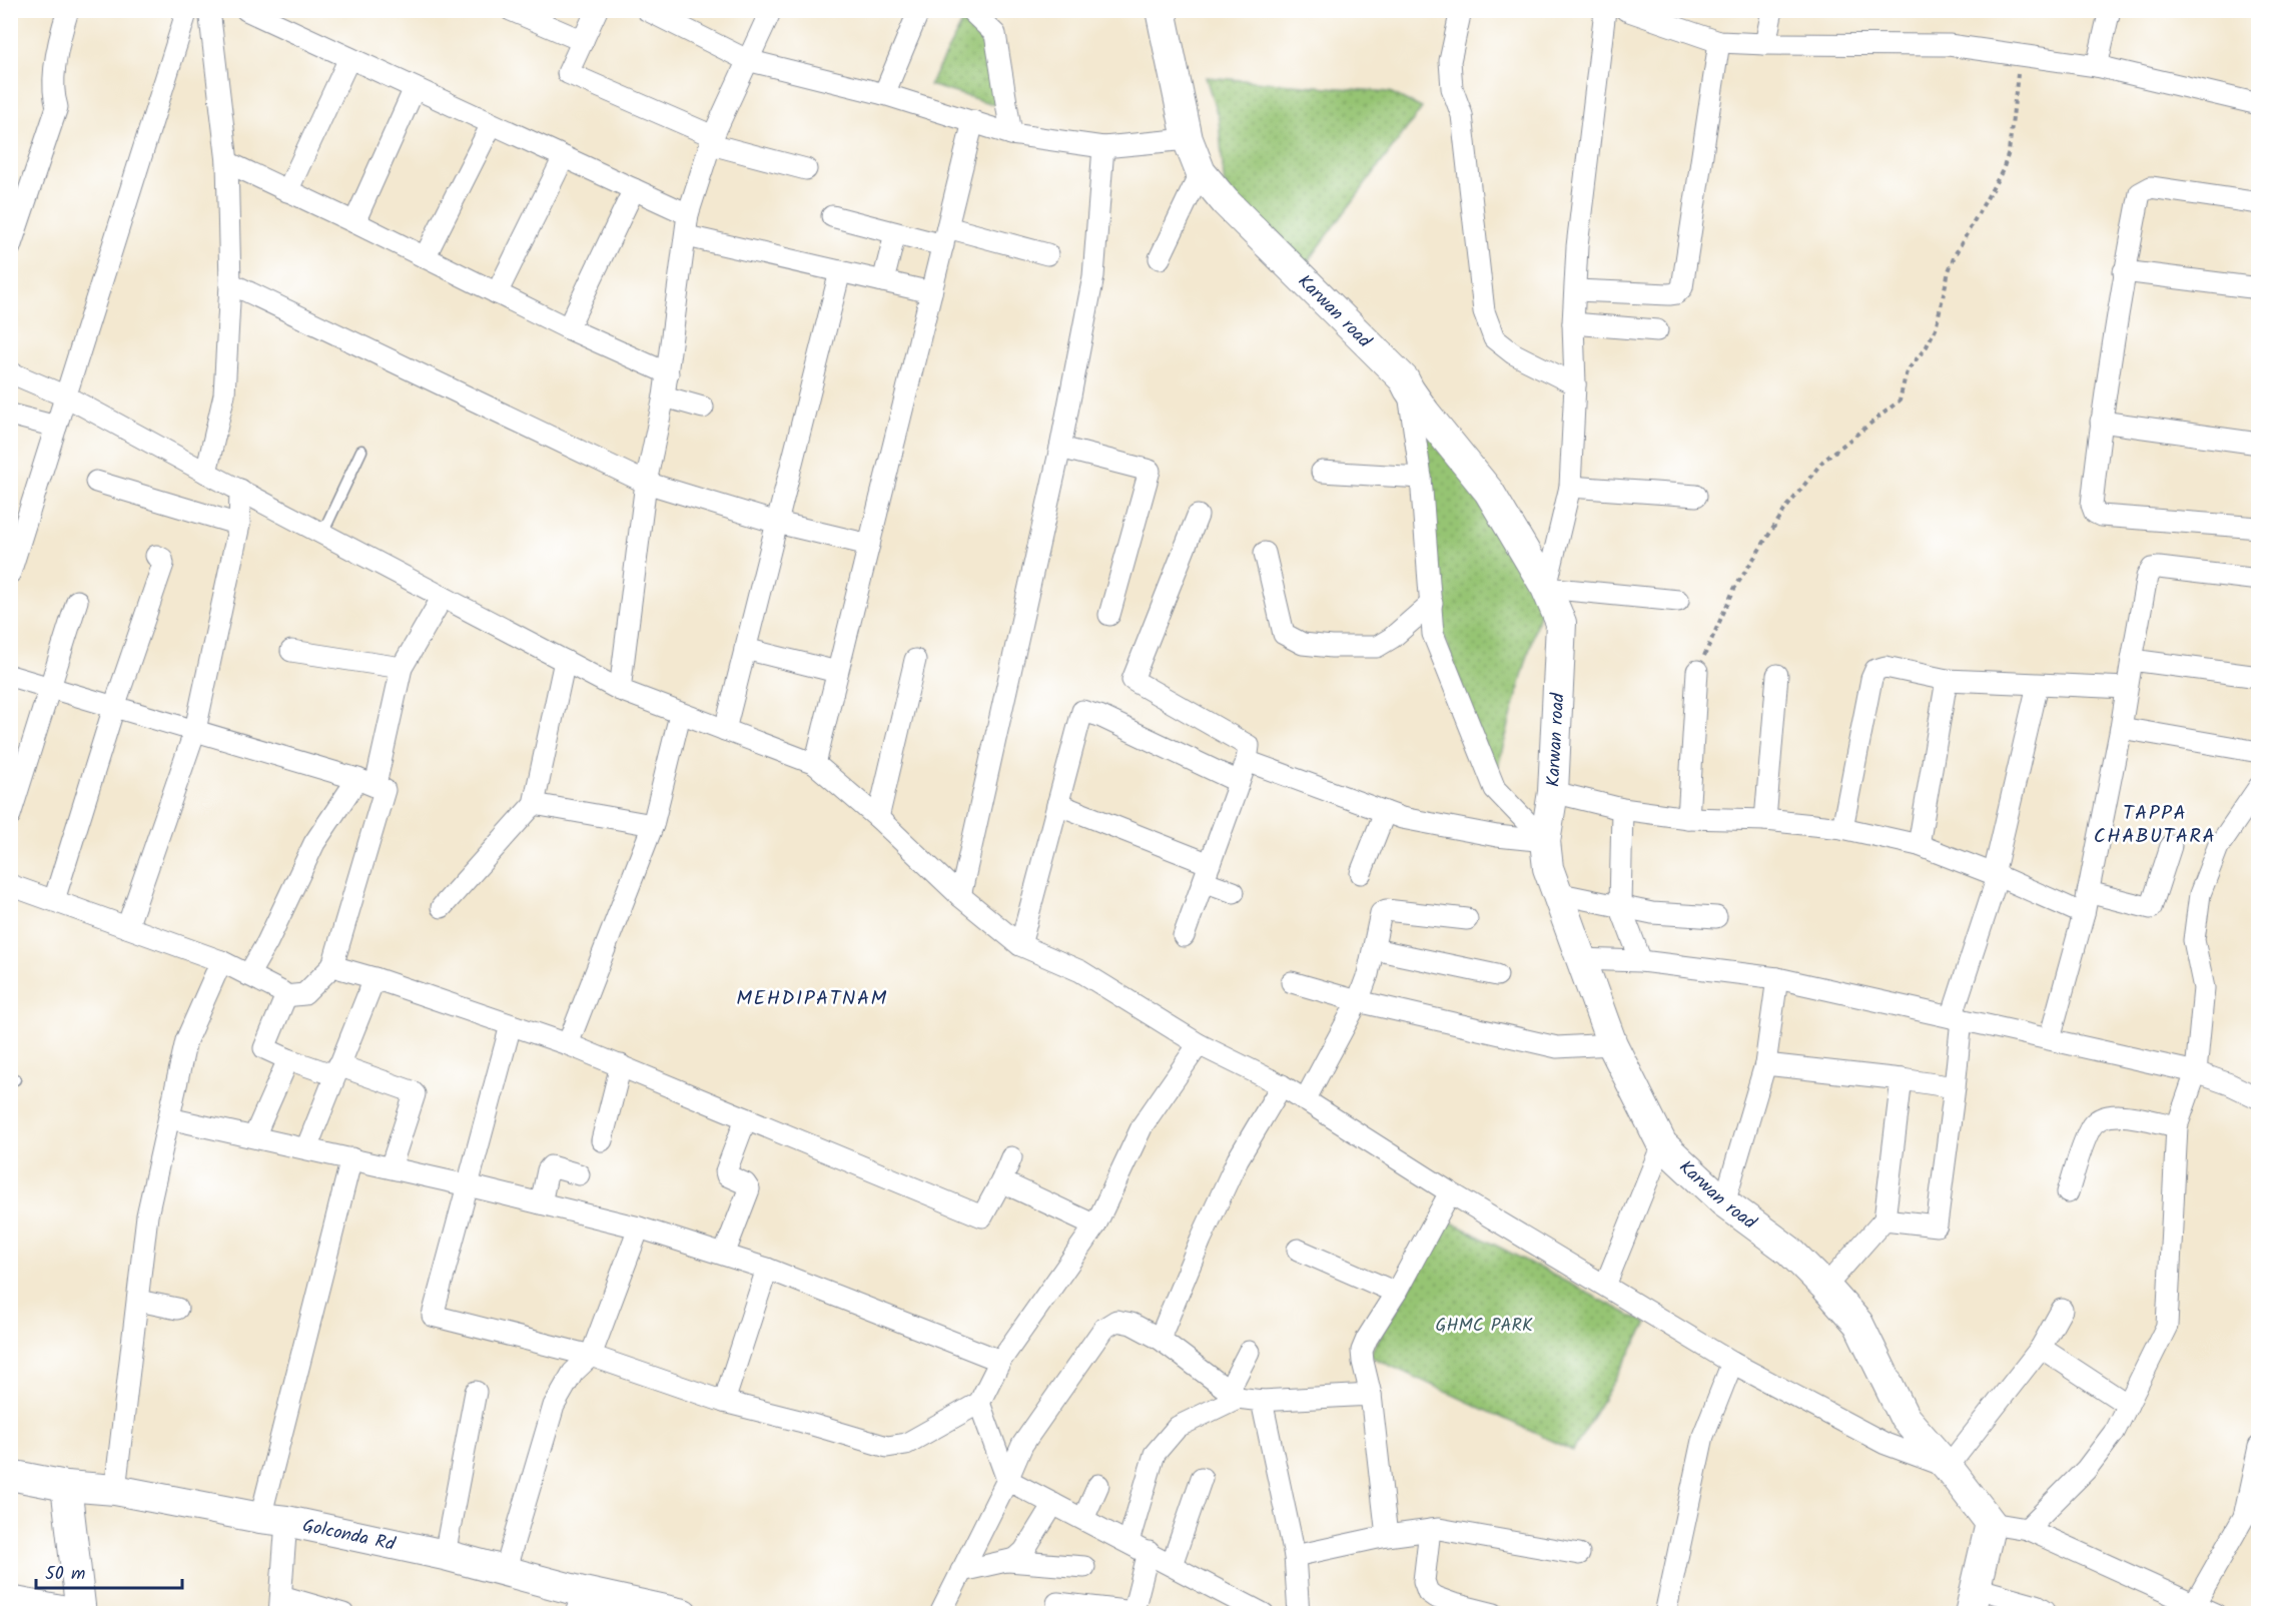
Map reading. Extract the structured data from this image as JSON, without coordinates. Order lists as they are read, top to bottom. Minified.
{"streets":{"street":["Karwan road","Golconda Rd"]},"districts":["TAPPA CHABUTARA","MEHDIPATNAM"],"parks":["GHMC PARK"],"scale_bar":"50 m"}
